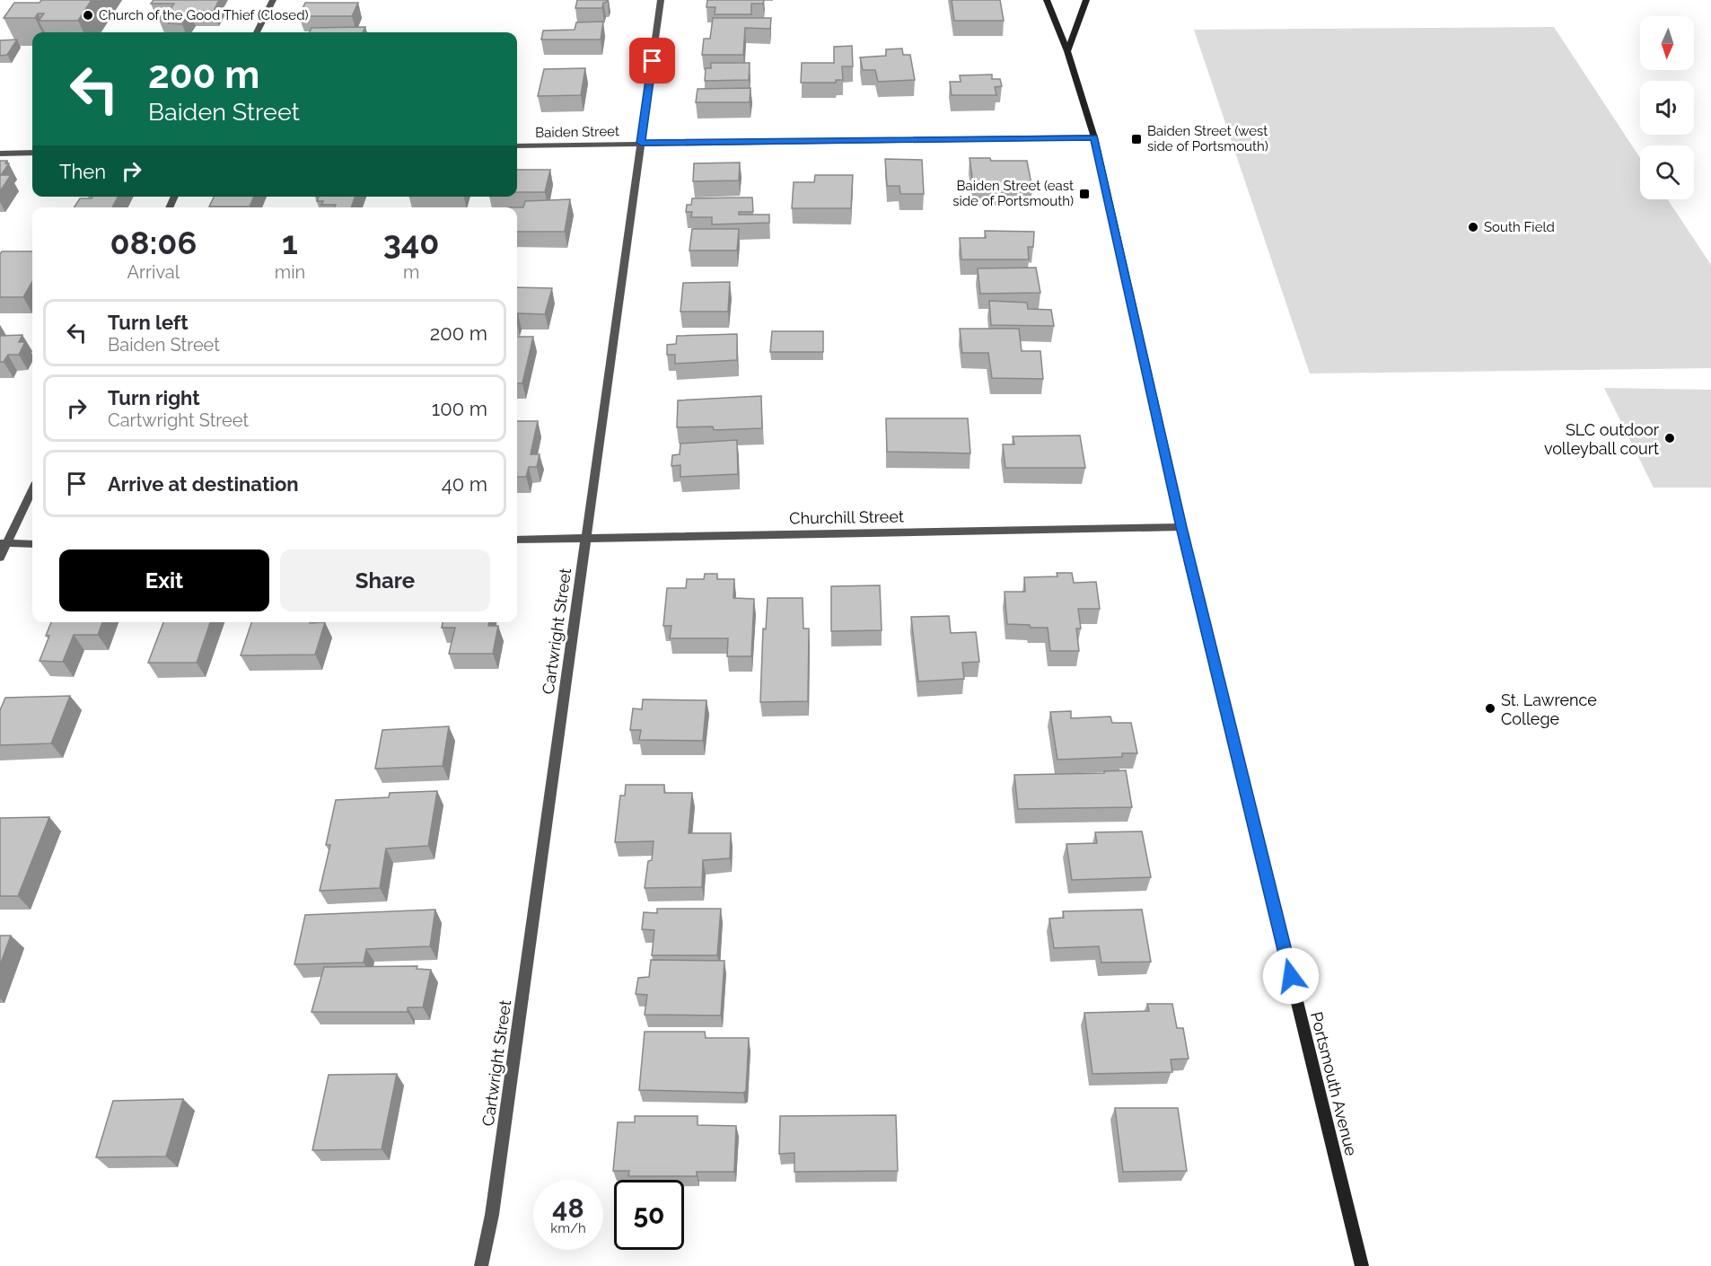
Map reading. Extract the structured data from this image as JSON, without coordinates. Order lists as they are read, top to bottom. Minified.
{"streets":{"main road":["Portsmouth Avenue"],"street":["Baiden Street","Churchill Street","Cartwright Street"]},"crossings":[["Baiden Street","Cartwright Street"],["Baiden Street","Portsmouth Avenue"],["Churchill Street","Cartwright Street"],["Churchill Street","Portsmouth Avenue"]],"places":{"other":["Church of the Good Thief (Closed)","South Field","SLC outdoor volleyball court","St. Lawrence College"],"transit":["Baiden Street (west side of Portsmouth)","Baiden Street (east side of Portsmouth)"]},"north":"bottom","page":{"turn":["200 m","Baiden Street"],"then":"Then","eta":["08:06","Arrival","1","min","340","m"],"list":[{"name":"Turn left","note":"Baiden Street","value":"200 m"},{"name":"Turn right","note":"Cartwright Street","value":"100 m"},{"name":"Arrive at destination","value":"40 m"}],"buttons":["Exit","Share"],"speed":"48 km/h","limit":"50"}}
